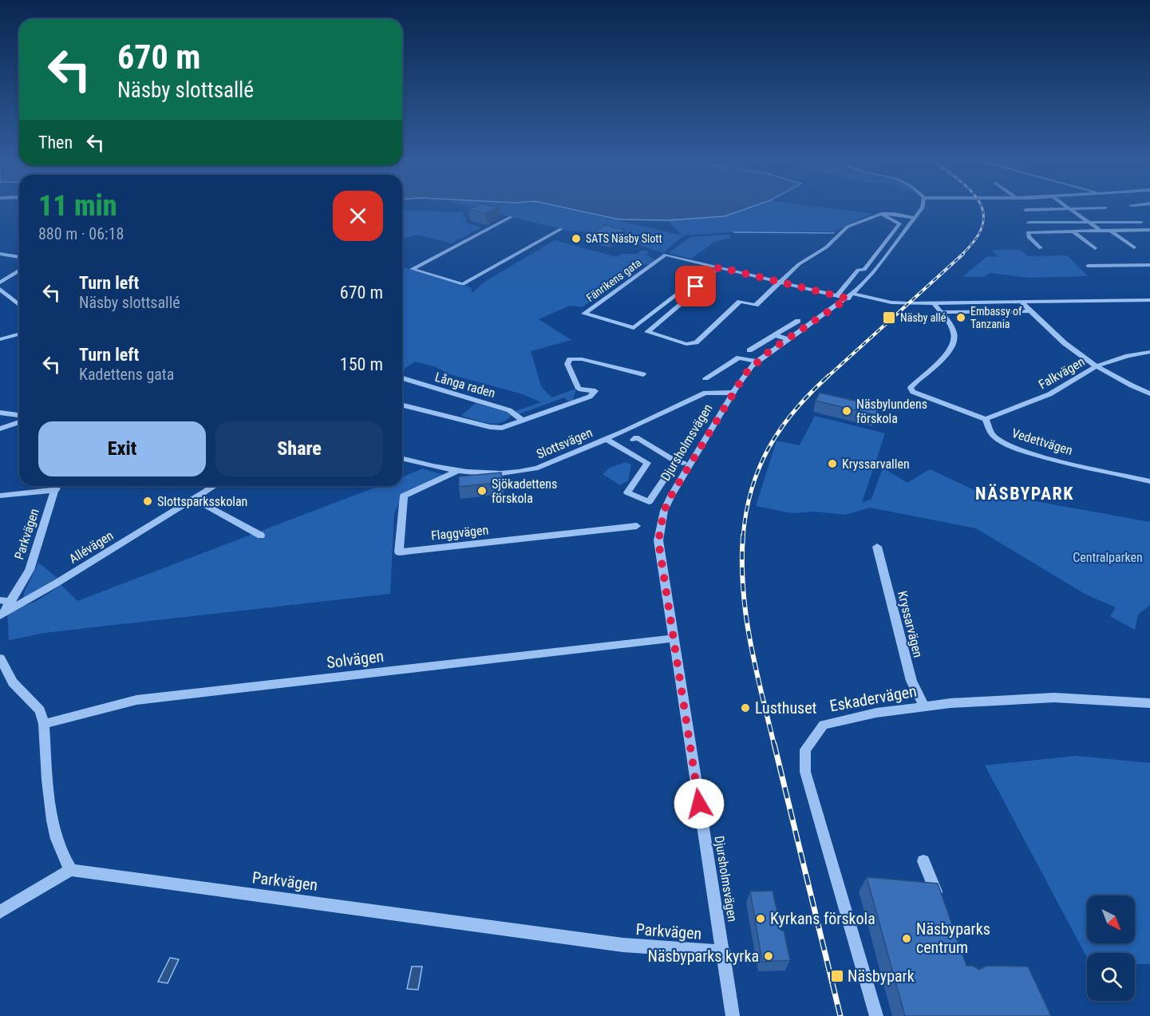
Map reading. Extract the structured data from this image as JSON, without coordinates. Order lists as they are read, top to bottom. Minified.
{"streets":{"street":["Fänrikens gata","Falkvägen","Långa raden","Vedettvägen","Djursholmsvägen","Slottsvägen","Flaggvägen","Parkvägen","Allévägen","Kryssarvägen","Solvägen","Eskadervägen"]},"crossings":[["Falkvägen","Vedettvägen"],["Djursholmsvägen","Slottsvägen"],["Djursholmsvägen","Parkvägen"],["Djursholmsvägen","Solvägen"],["Slottsvägen","Flaggvägen"],["Parkvägen","Allévägen"],["Kryssarvägen","Eskadervägen"]],"districts":["NÄSBYPARK"],"parks":["Centralparken"],"places":{"other":["SATS Näsby Slott","Embassy of Tanzania","Näsbylundens förskola","Kryssarvallen","Sjökadettens förskola","Slottsparksskolan","Lusthuset","Kyrkans förskola","Näsbyparks centrum","Näsbyparks kyrka"],"transit":["Näsby allé","Näsbypark"]},"north":"bottom right","page":{"turn":["670 m","Näsby slottsallé"],"then":"Then","heading":["11 min","880 m · 06:18"],"list":[{"name":"Turn left","note":"Näsby slottsallé","value":"670 m"},{"name":"Turn left","note":"Kadettens gata","value":"150 m"}],"buttons":["Exit","Share"]}}
